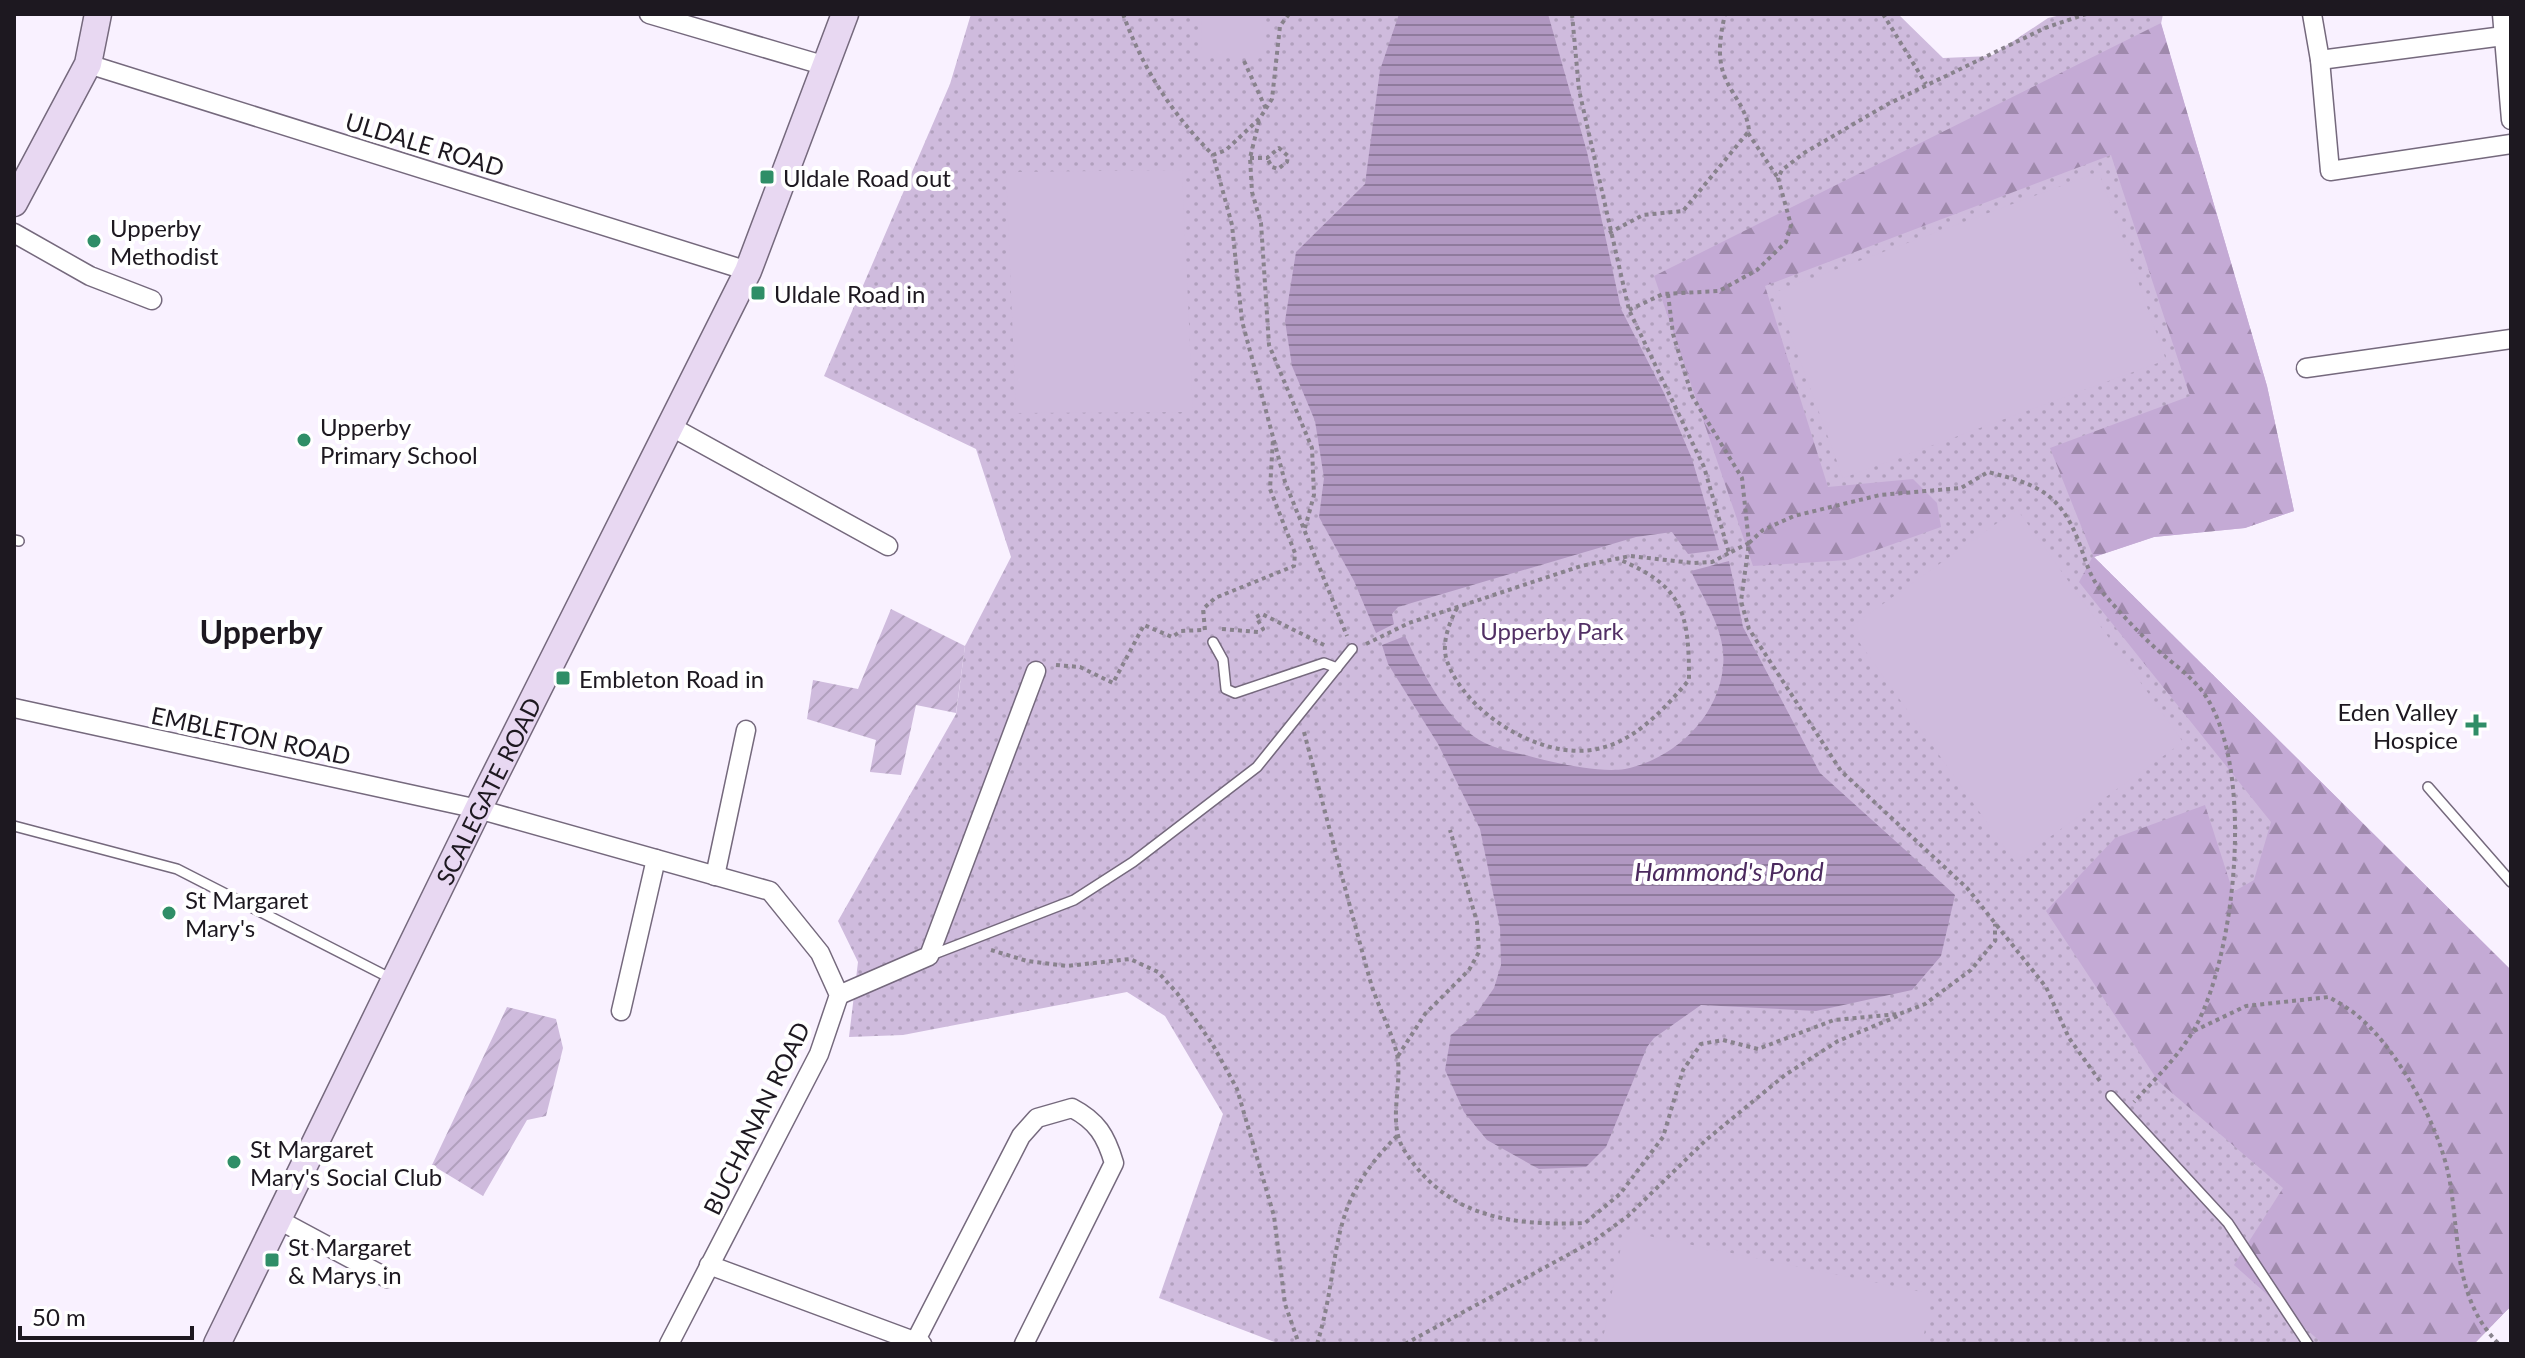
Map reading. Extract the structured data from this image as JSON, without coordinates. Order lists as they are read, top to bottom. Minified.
{"streets":{"street":["ULDALE ROAD","EMBLETON ROAD","SCALEGATE ROAD","BUCHANAN ROAD"]},"crossings":[["ULDALE ROAD","SCALEGATE ROAD"],["EMBLETON ROAD","SCALEGATE ROAD"]],"districts":["Upperby"],"water":["Hammond's Pond"],"parks":["Upperby Park"],"places":{"transit":["Uldale Road out","Uldale Road in","Embleton Road in","St Margaret & Marys in"],"other":["Upperby Methodist","Upperby Primary School","St Margaret Mary's","St Margaret Mary's Social Club"],"health":["Eden Valley Hospice"]},"scale_bar":"50 m"}
